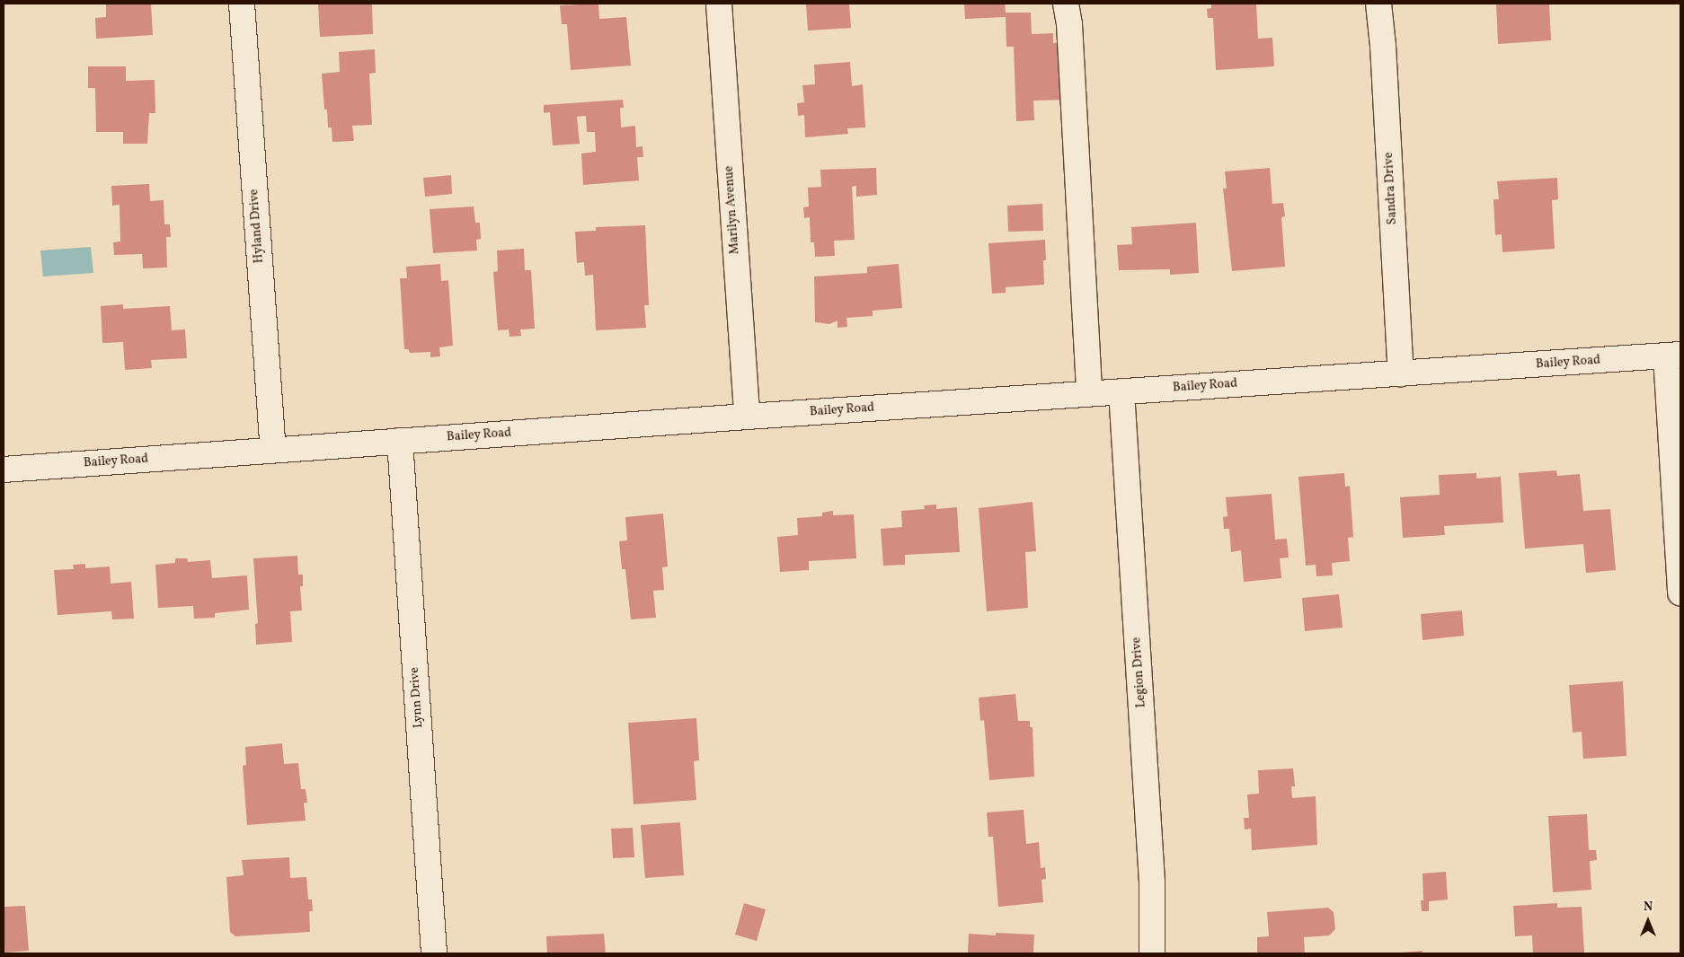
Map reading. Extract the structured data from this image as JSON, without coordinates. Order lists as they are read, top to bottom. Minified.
{"streets":{"street":["Sandra Drive","Marilyn Avenue","Hyland Drive","Bailey Road","Legion Drive","Lynn Drive"]},"crossings":[["Sandra Drive","Bailey Road"],["Marilyn Avenue","Bailey Road"],["Hyland Drive","Bailey Road"],["Bailey Road","Legion Drive"],["Bailey Road","Lynn Drive"]],"north":"top"}
